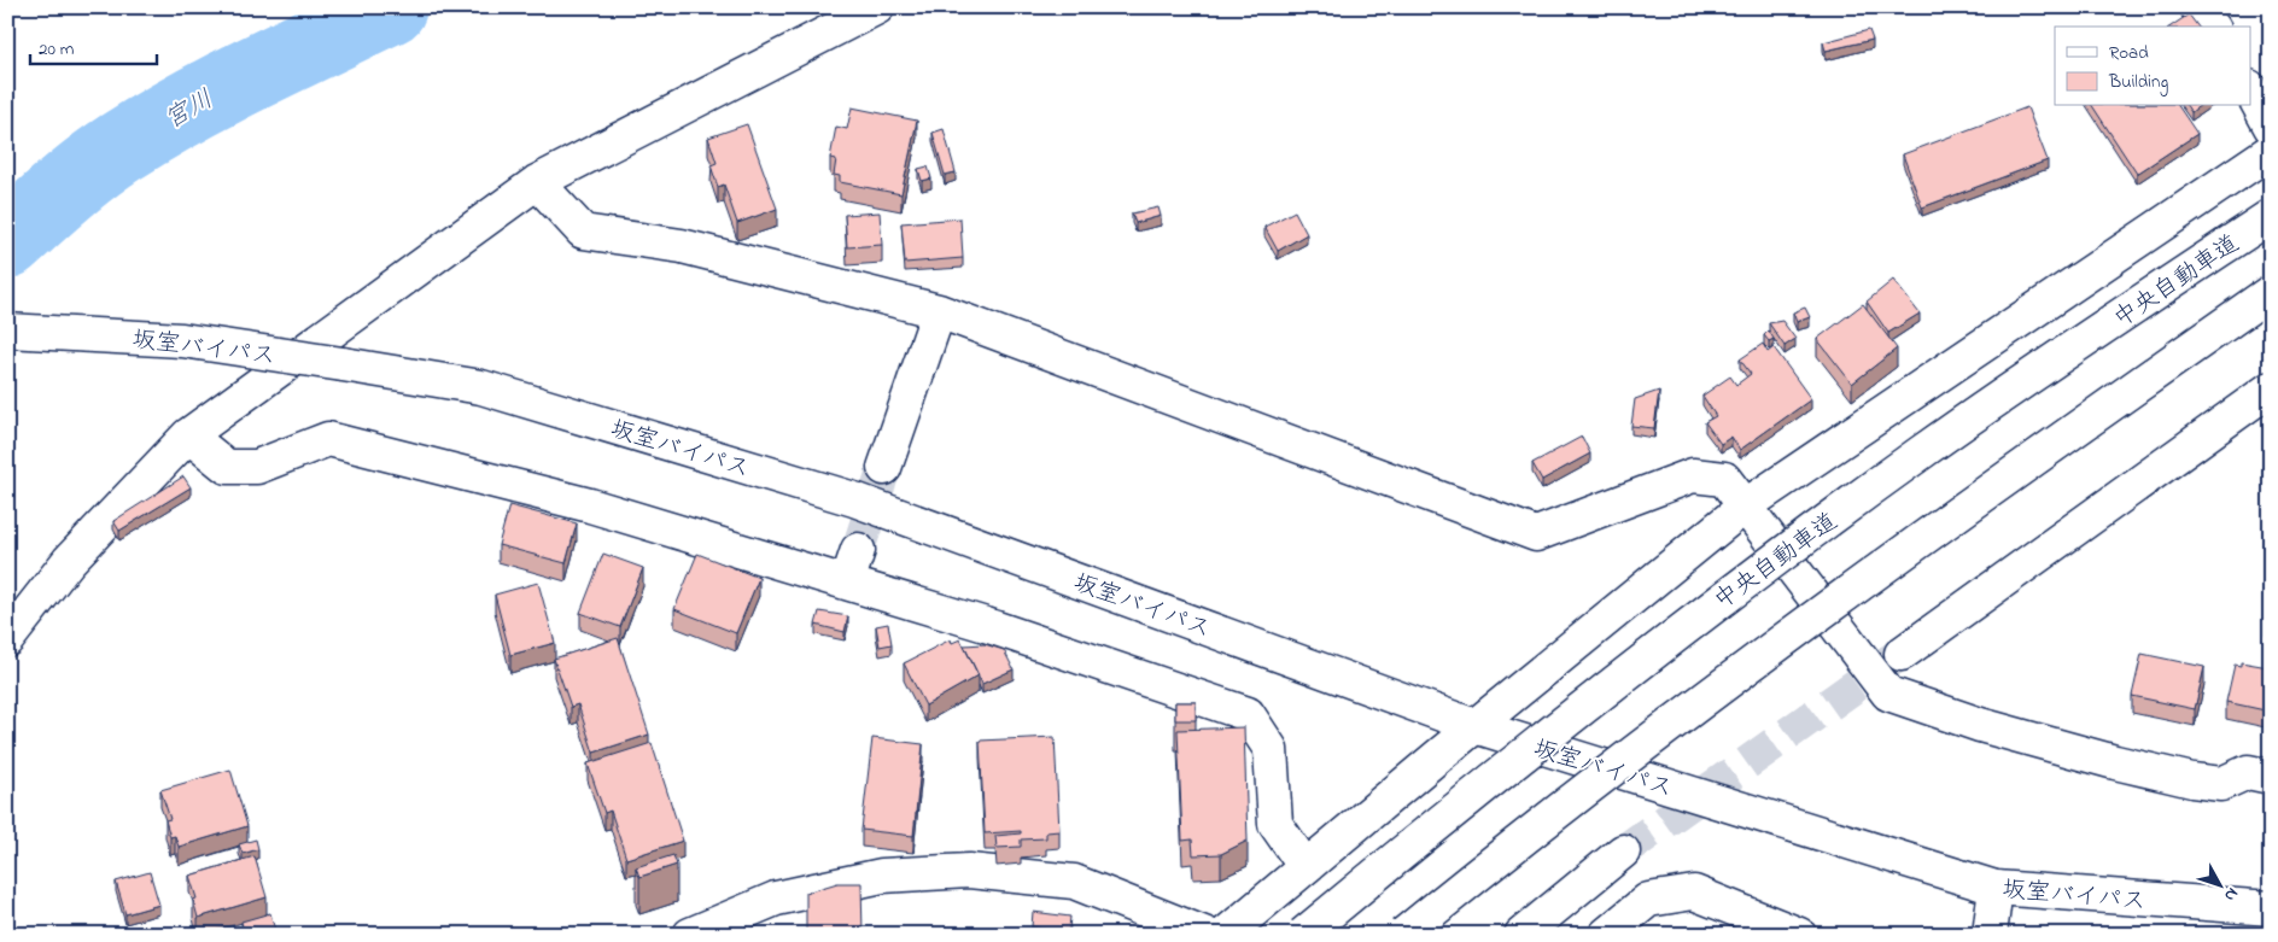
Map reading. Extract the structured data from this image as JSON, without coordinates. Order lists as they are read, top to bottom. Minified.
{"streets":{"main road":["中央自動車道","坂室バイパス"]},"water":["宮川"],"legend":["Road","Building"],"scale_bar":"20 m","north":"bottom right"}
